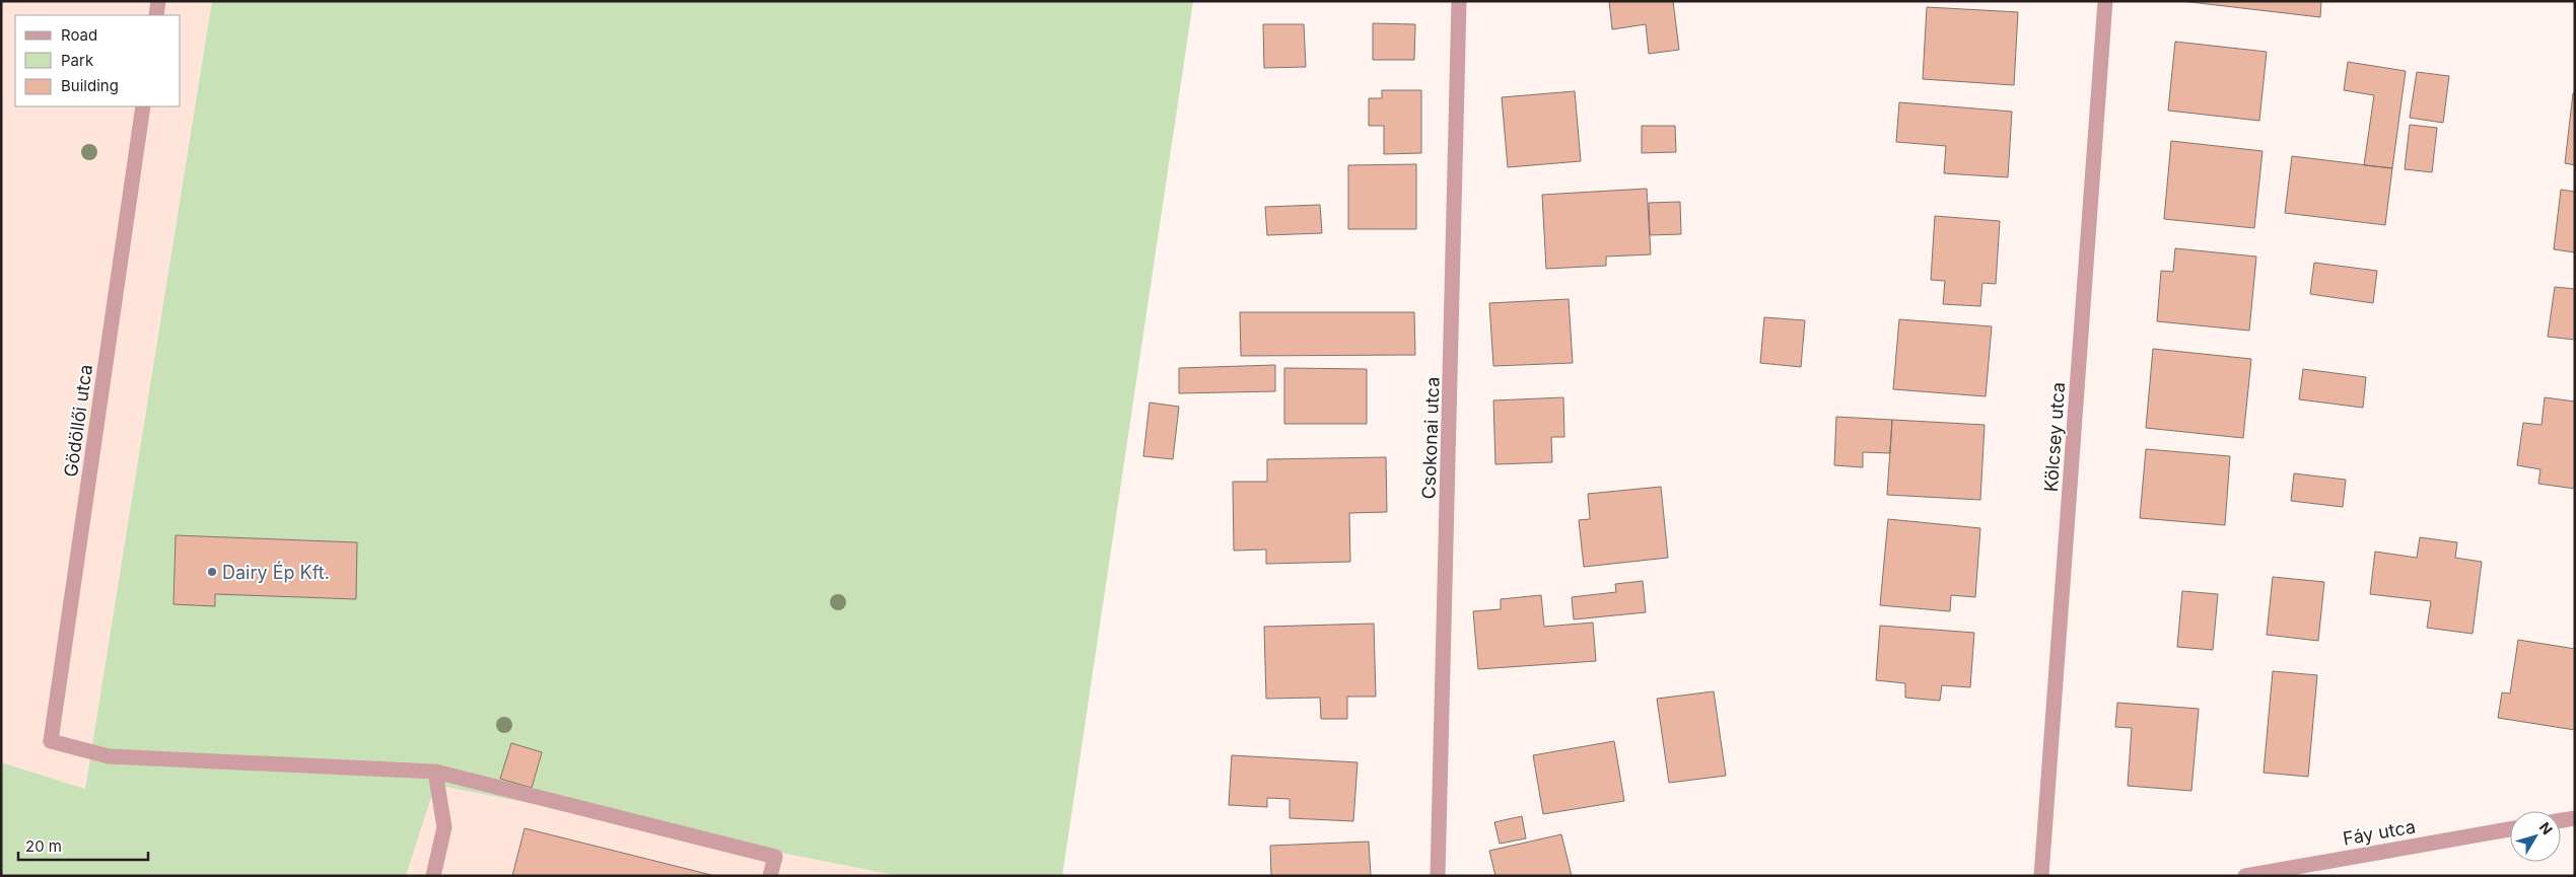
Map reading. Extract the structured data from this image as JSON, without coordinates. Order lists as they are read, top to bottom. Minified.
{"streets":{"street":["Gödöllői utca","Kölcsey utca","Csokonai utca","Fáy utca"]},"places":["Dairy Ép Kft."],"legend":["Road","Park","Building"],"scale_bar":"20 m","north":"top right"}
